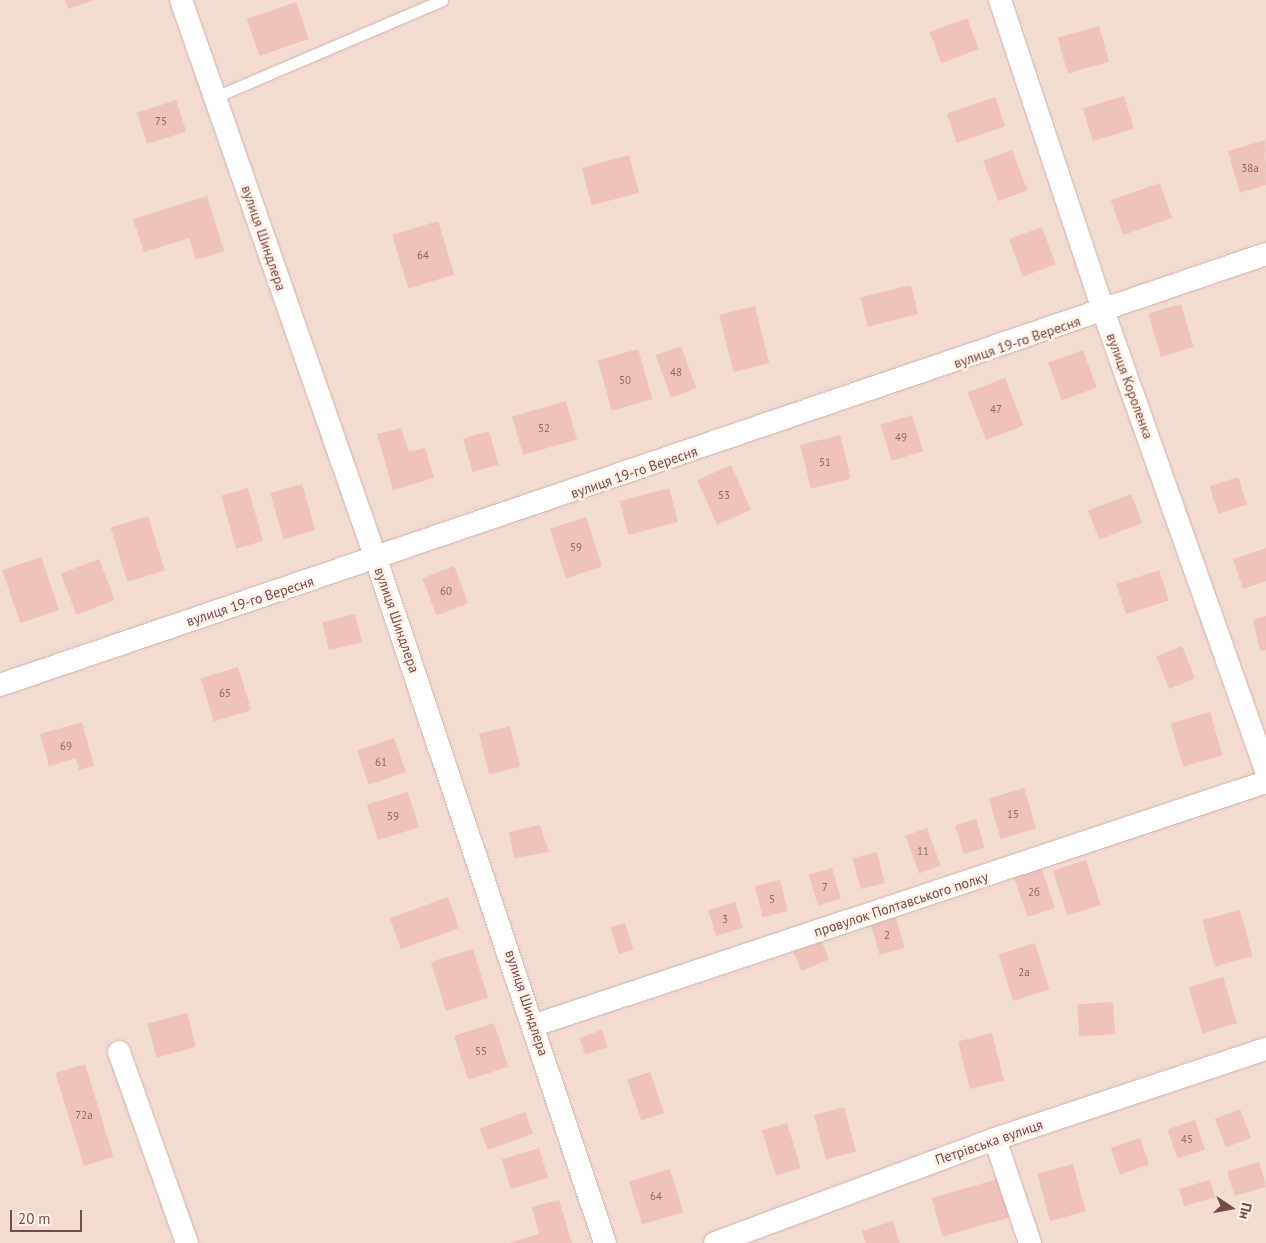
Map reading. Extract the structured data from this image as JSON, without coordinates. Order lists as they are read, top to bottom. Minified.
{"streets":{"street":["вулиця Шиндлера","вулиця 19-го Вересня","вулиця Короленка","провулок Полтавського полку","Петрівська вулиця"]},"crossings":[["вулиця Шиндлера","вулиця 19-го Вересня"],["вулиця Шиндлера","провулок Полтавського полку"],["вулиця 19-го Вересня","вулиця Короленка"]],"house_numbers":["75","38а","64","48","50","47","52","49","51","53","59","60","65","69","61","15","59","11","7","2б","5","3","2","2а","55","72а","45","64"],"scale_bar":"20 m","north":"right"}
